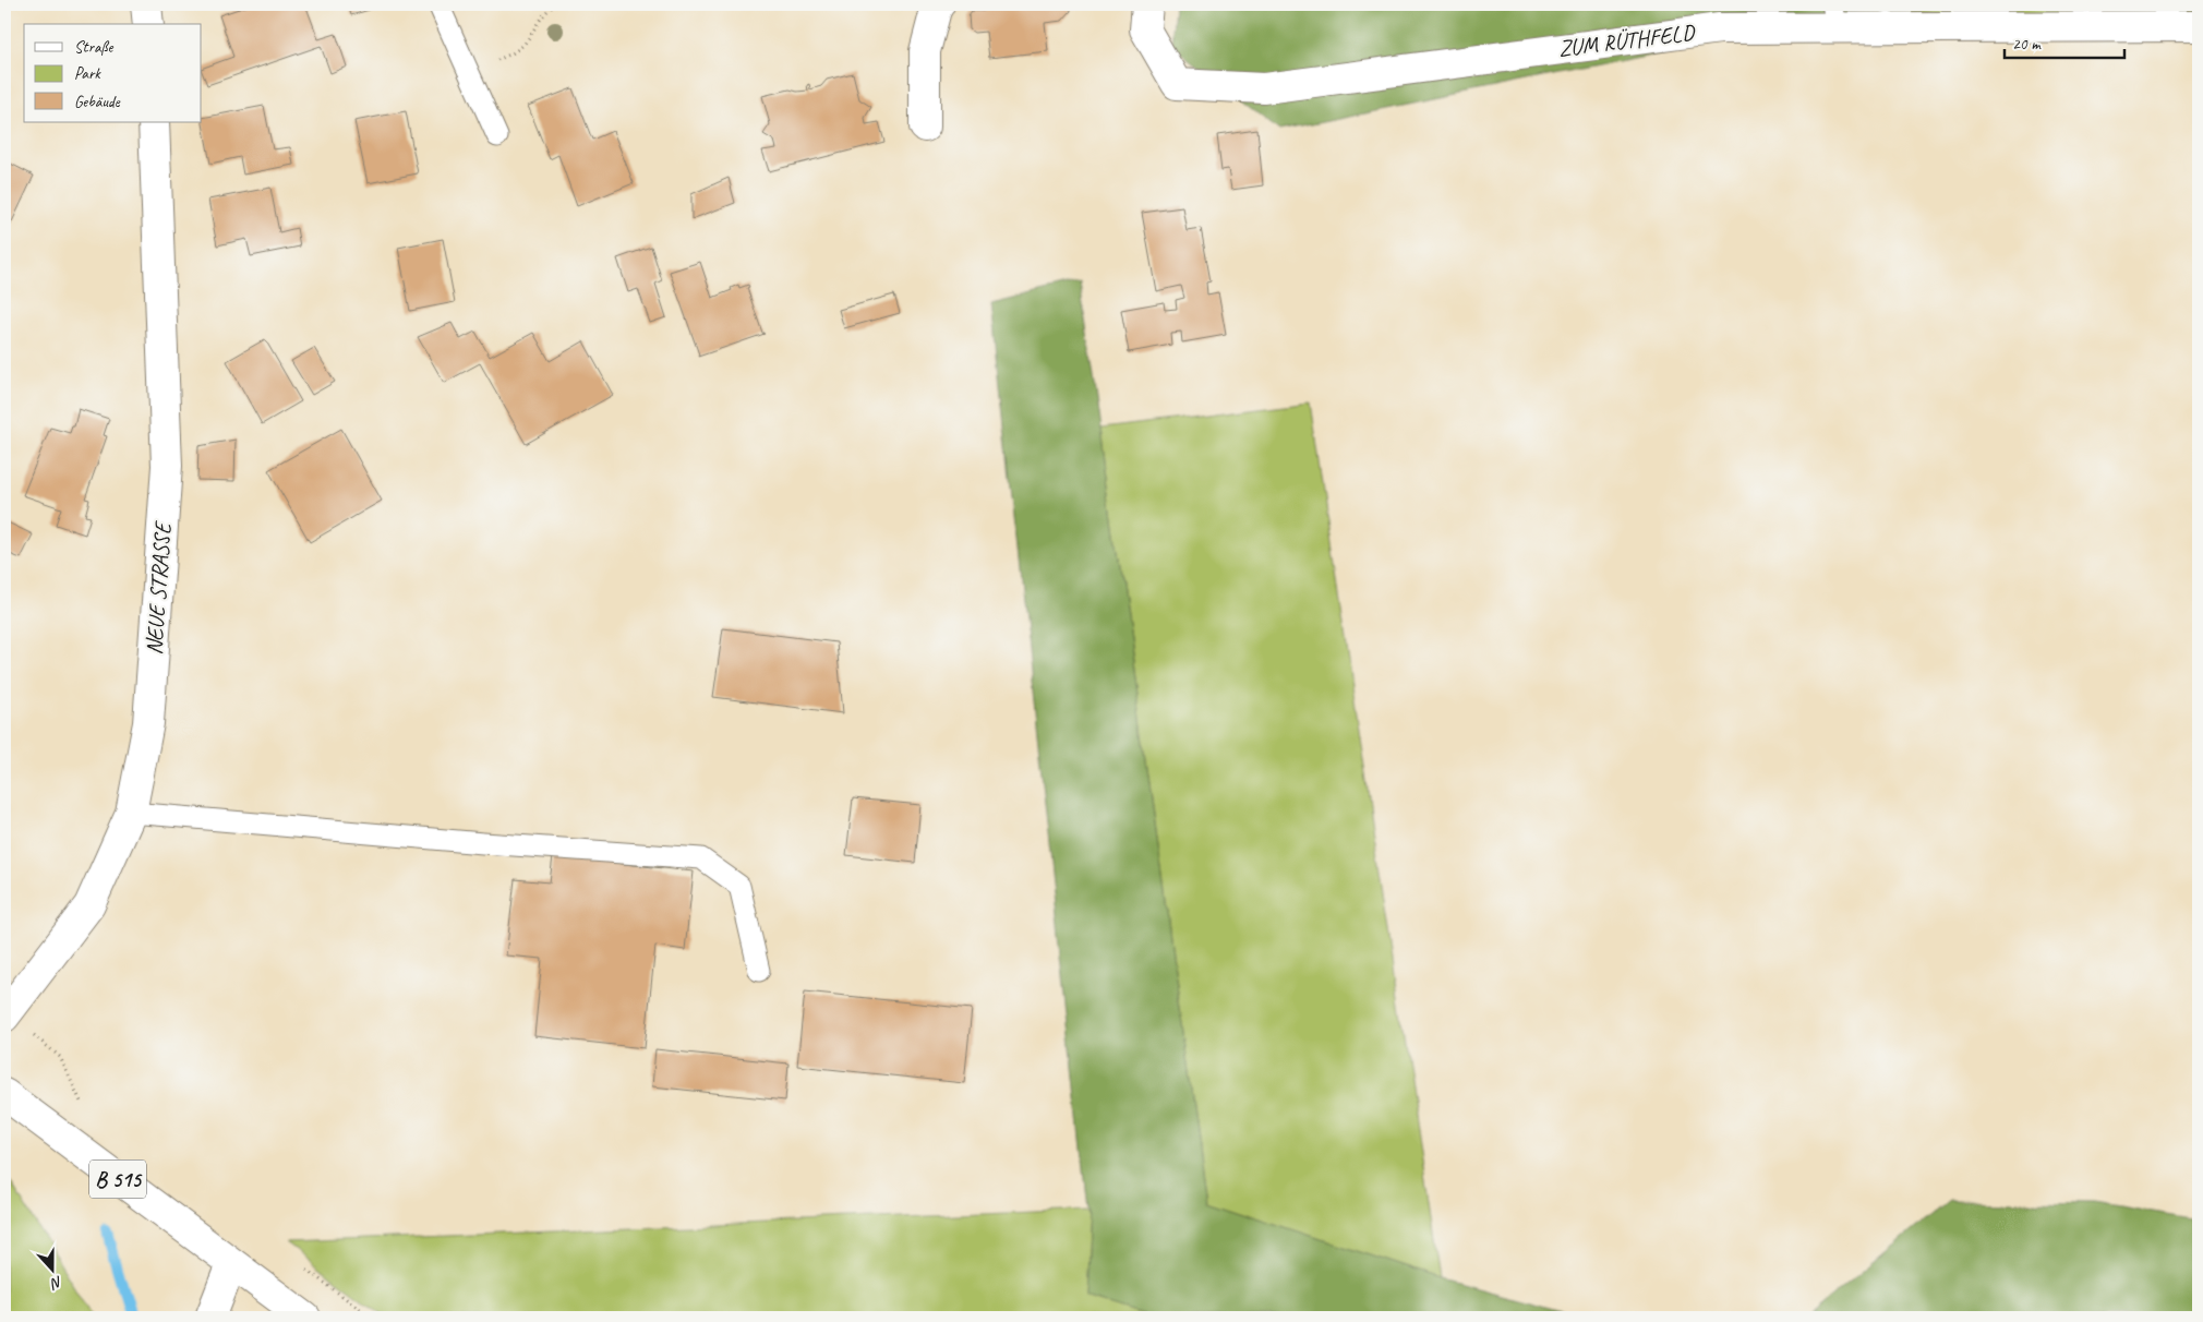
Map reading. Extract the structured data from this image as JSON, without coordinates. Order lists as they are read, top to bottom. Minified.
{"streets":{"street":["ZUM RÜTHFELD","NEUE STRASSE","B 515"]},"legend":["Straße","Park","Gebäude"],"scale_bar":"20 m","north":"bottom"}
